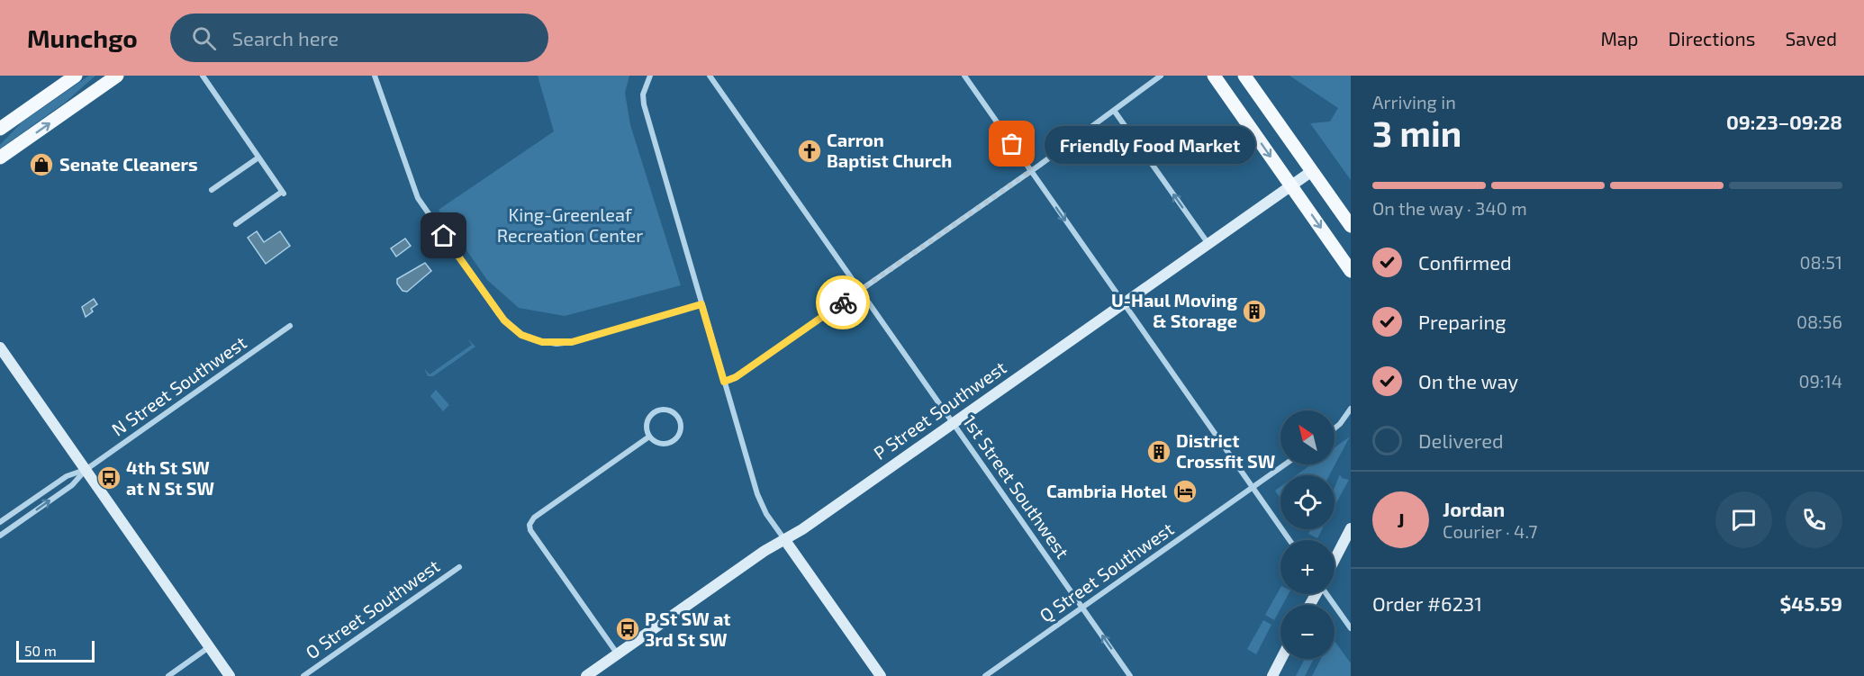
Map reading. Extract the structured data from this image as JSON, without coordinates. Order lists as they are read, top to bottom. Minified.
{"streets":{"street":["N Street Southwest","P Street Southwest","1st Street Southwest","Q Street Southwest","O Street Southwest"]},"crossings":[["P Street Southwest","1st Street Southwest"],["1st Street Southwest","Q Street Southwest"]],"parks":["King-Greenleaf Recreation Center"],"places":{"other":["Friendly Food Market"],"church":["Carron Baptist Church"],"shop":["Senate Cleaners"],"building":["U-Haul Moving & Storage","District Crossfit SW"],"bus stop":["4th St SW at N St SW","P St SW at 3rd St SW"],"hotel":["Cambria Hotel"]},"scale_bar":"50 m","north":"top left","page":{"header":"Munchgo","search":"Search here","nav":["Map","Directions","Saved"],"heading":["3 min","Arriving in","09:23–09:28"],"panel":["Jordan","Courier · 4.7","Order #6231","$45.59"],"bubble":"Friendly Food Market","bar":"On the way · 340 m","list":[["Confirmed","08:51"],["Preparing","08:56"],["On the way","09:14"],"Delivered"],"map_buttons":["+","−"],"round":"J","scale":"50 m"}}
